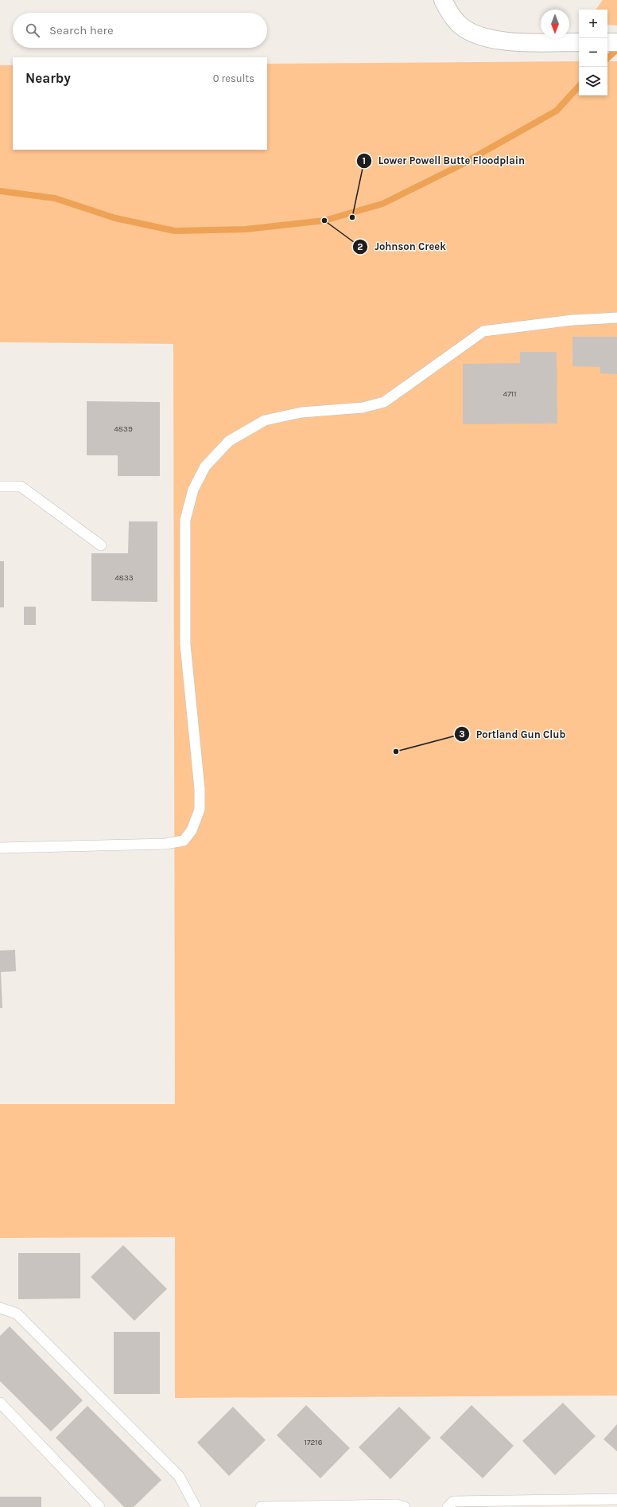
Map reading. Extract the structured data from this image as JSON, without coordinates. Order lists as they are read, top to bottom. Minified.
{"places":["Lower Powell Butte Floodplain","Johnson Creek","Portland Gun Club"],"house_numbers":["4711","4839","4833","17216"],"north":"bottom","page":{"map_buttons":["+","−"],"search":"Search here","heading":["Nearby","0 results"]}}
